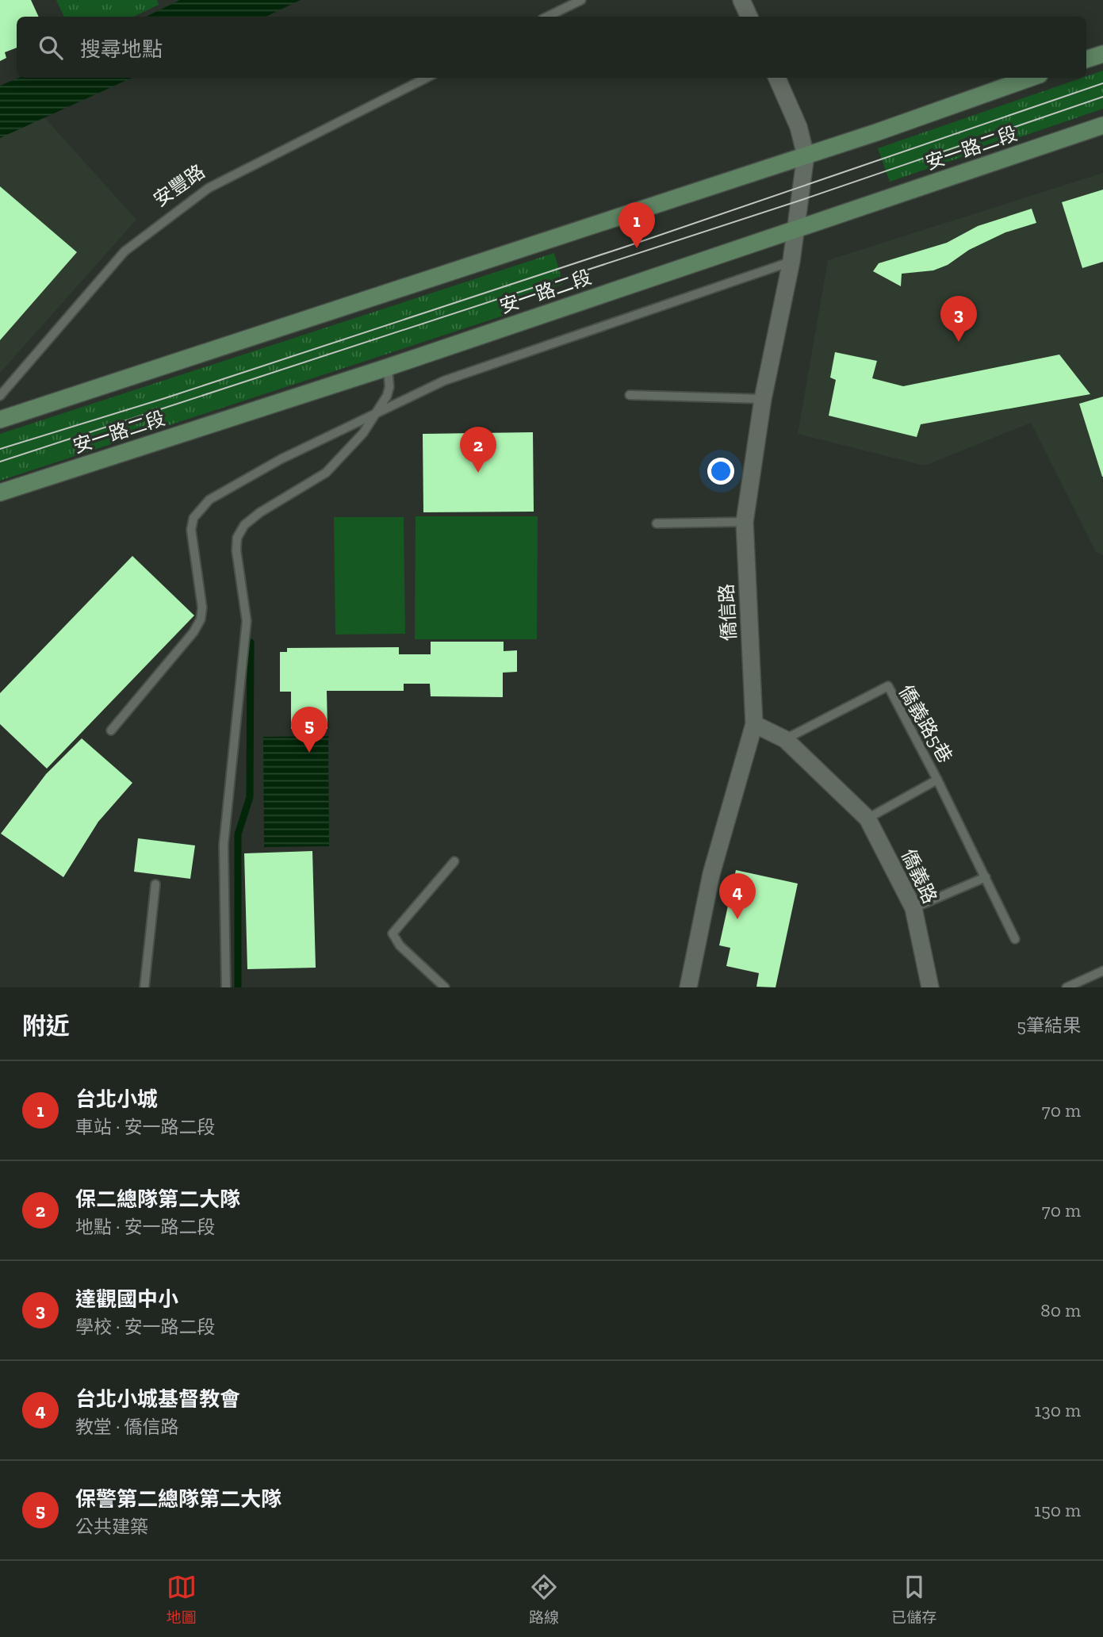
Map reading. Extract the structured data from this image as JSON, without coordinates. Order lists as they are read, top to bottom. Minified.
{"streets":{"street":["安一路二段","僑信路","僑義路"],"lane":["安豐路","僑義路5巷"]},"crossings":[["安一路二段","僑信路"],["僑信路","僑義路"],["僑義路5巷","僑義路"]],"page":{"search":"搜尋地點","pins":["1","3","2","5","4"],"heading":["附近","5筆結果"],"list":[{"mark":"1","name":"台北小城","note":"車站 · 安一路二段","value":"70 m"},{"mark":"2","name":"保二總隊第二大隊","note":"地點 · 安一路二段","value":"70 m"},{"mark":"3","name":"達觀國中小","note":"學校 · 安一路二段","value":"80 m"},{"mark":"4","name":"台北小城基督教會","note":"教堂 · 僑信路","value":"130 m"},{"mark":"5","name":"保警第二總隊第二大隊","note":"公共建築","value":"150 m"}],"nav":["地圖","路線","已儲存"]}}
